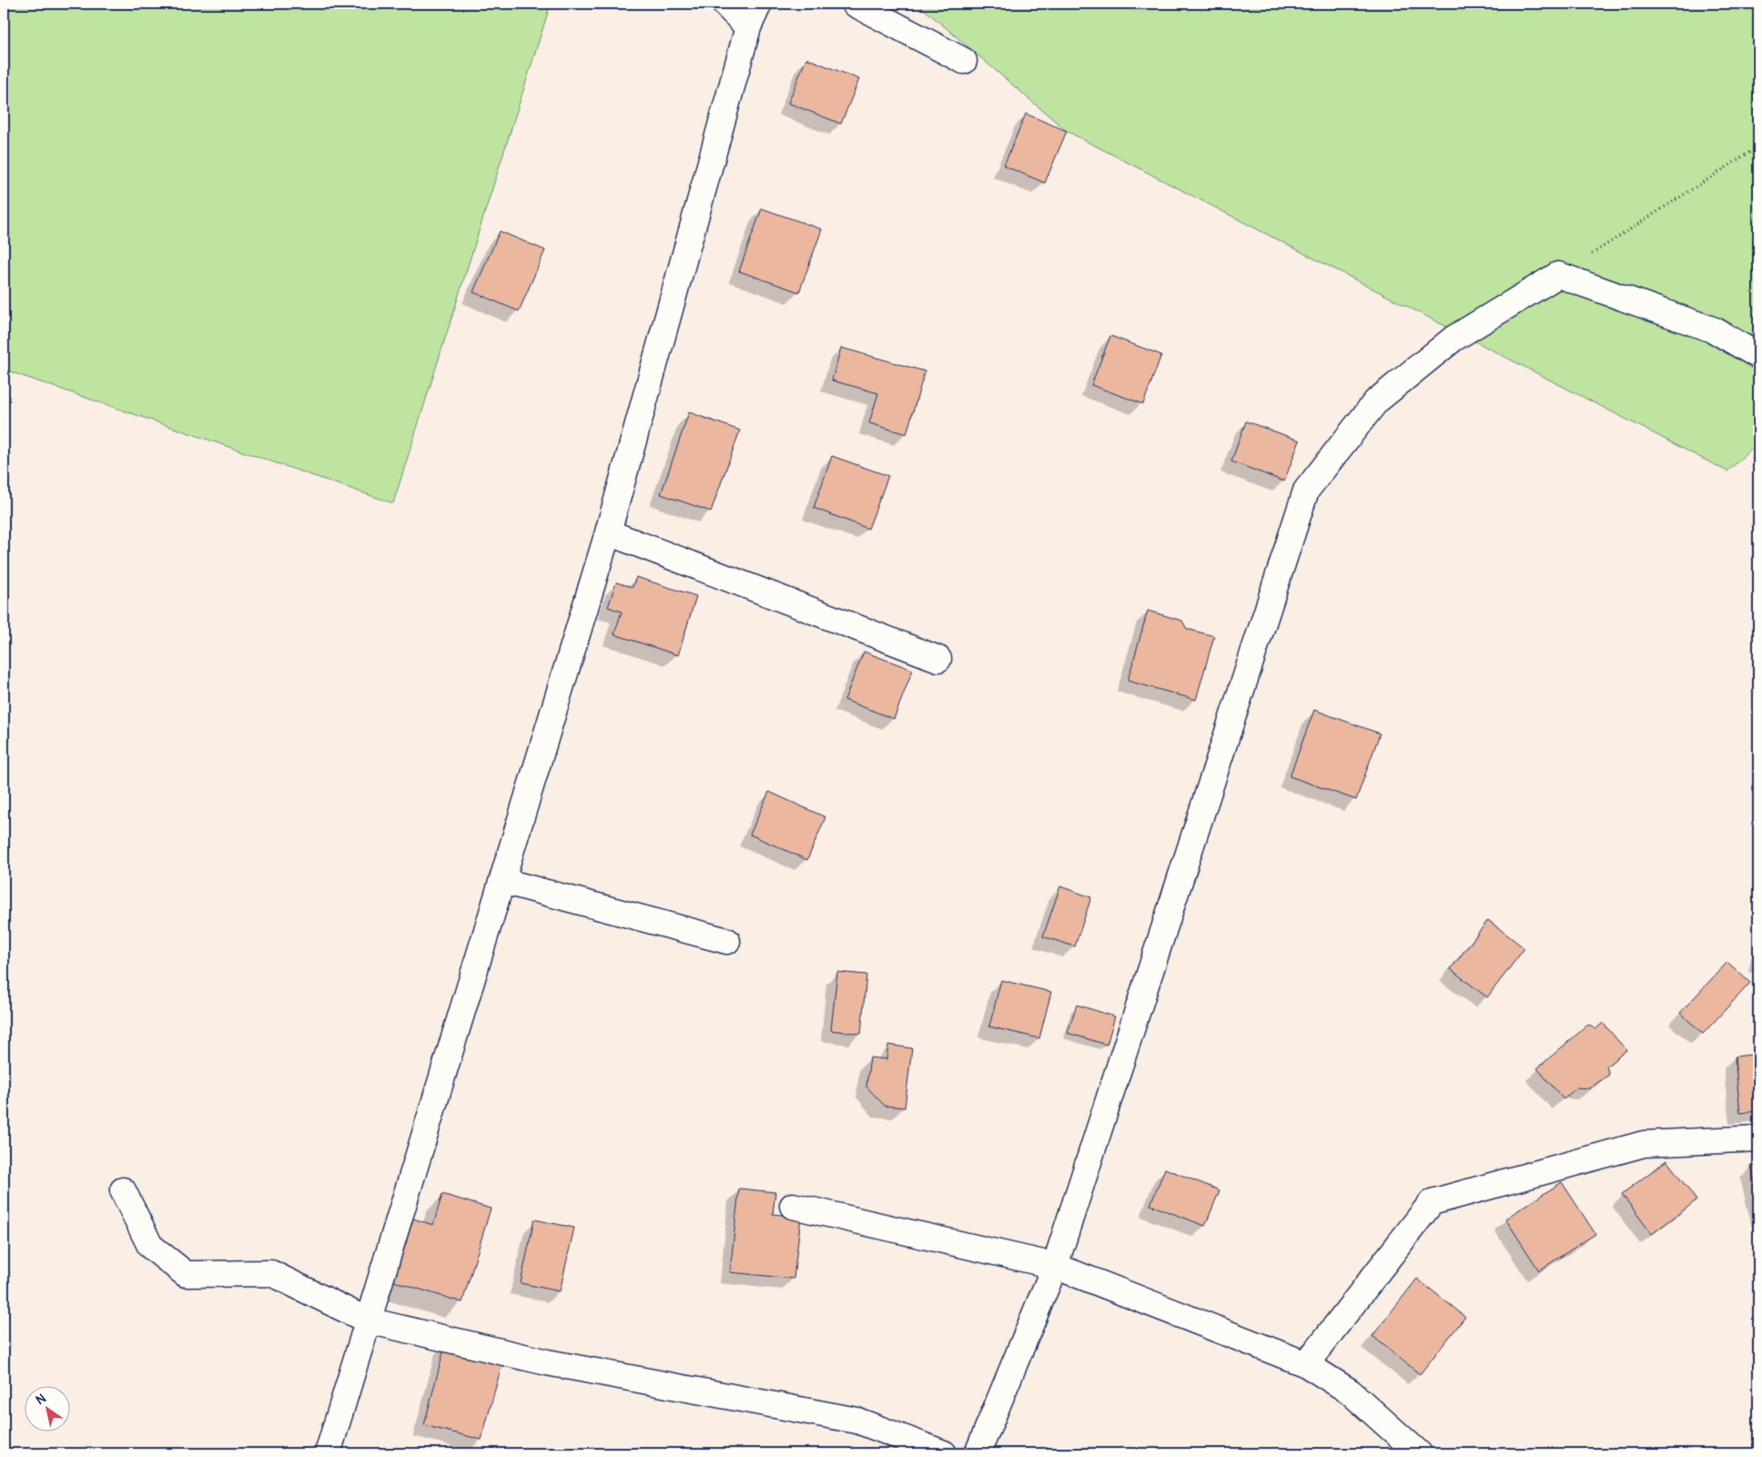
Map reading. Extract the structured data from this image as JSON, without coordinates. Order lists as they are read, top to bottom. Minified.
{"north":"top left"}
